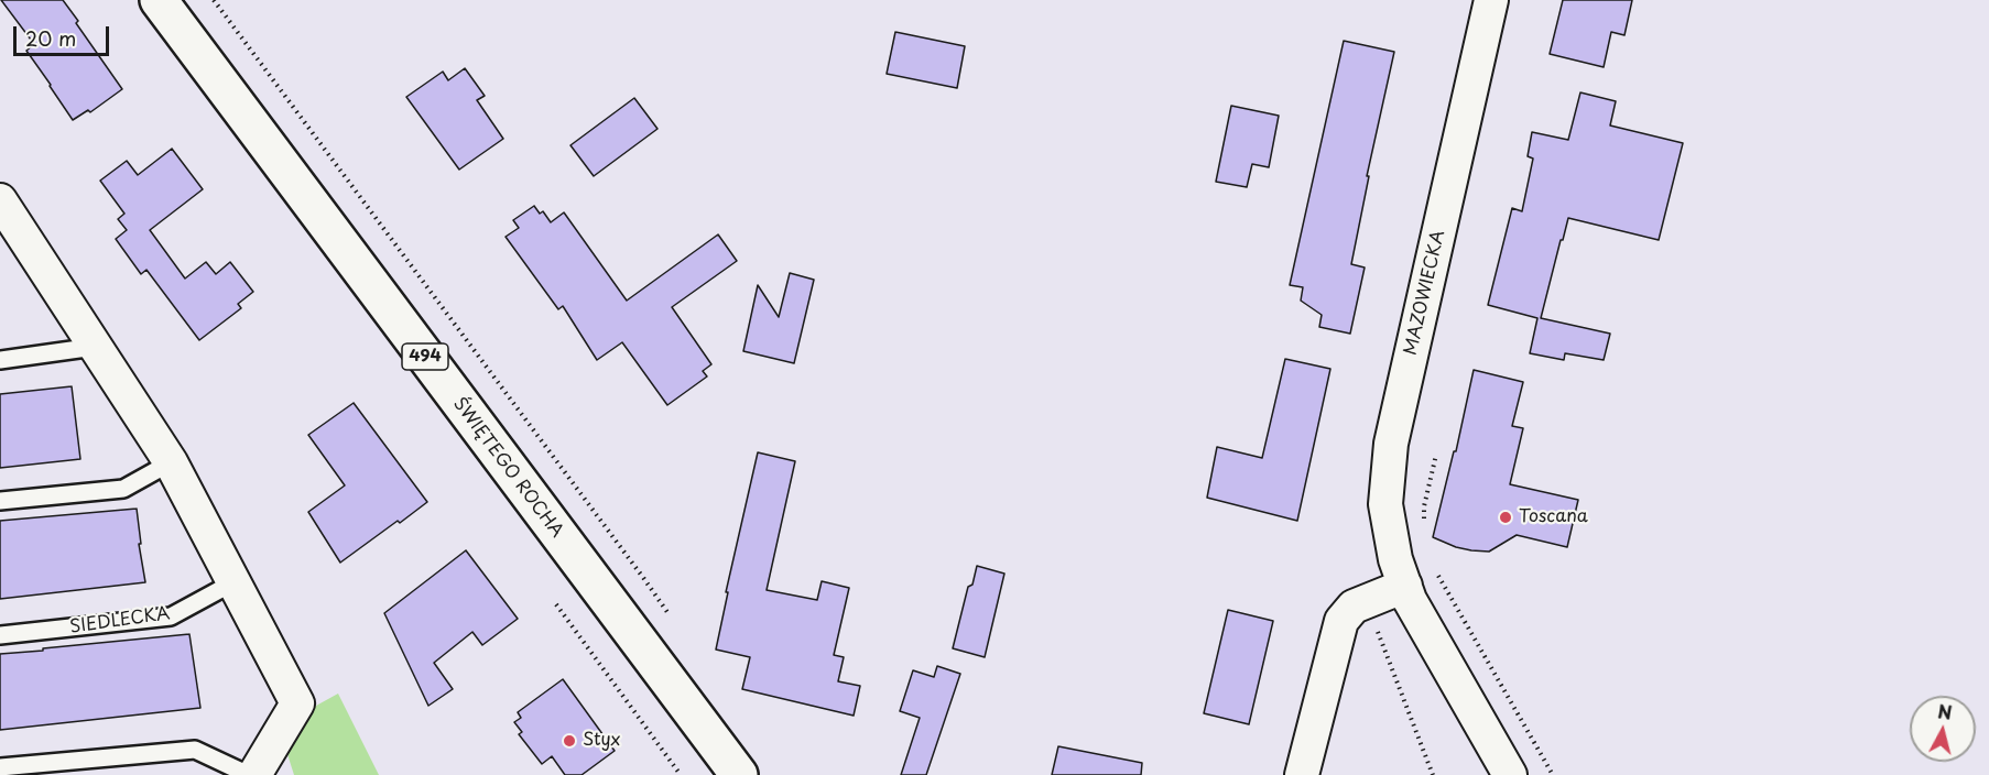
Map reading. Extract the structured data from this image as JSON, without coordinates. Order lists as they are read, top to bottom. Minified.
{"streets":{"main road":["494","ŚWIĘTEGO ROCHA"],"street":["MAZOWIECKA"],"lane":["SIEDLECKA"]},"places":["Toscana","Styx"],"scale_bar":"20 m","north":"top"}
